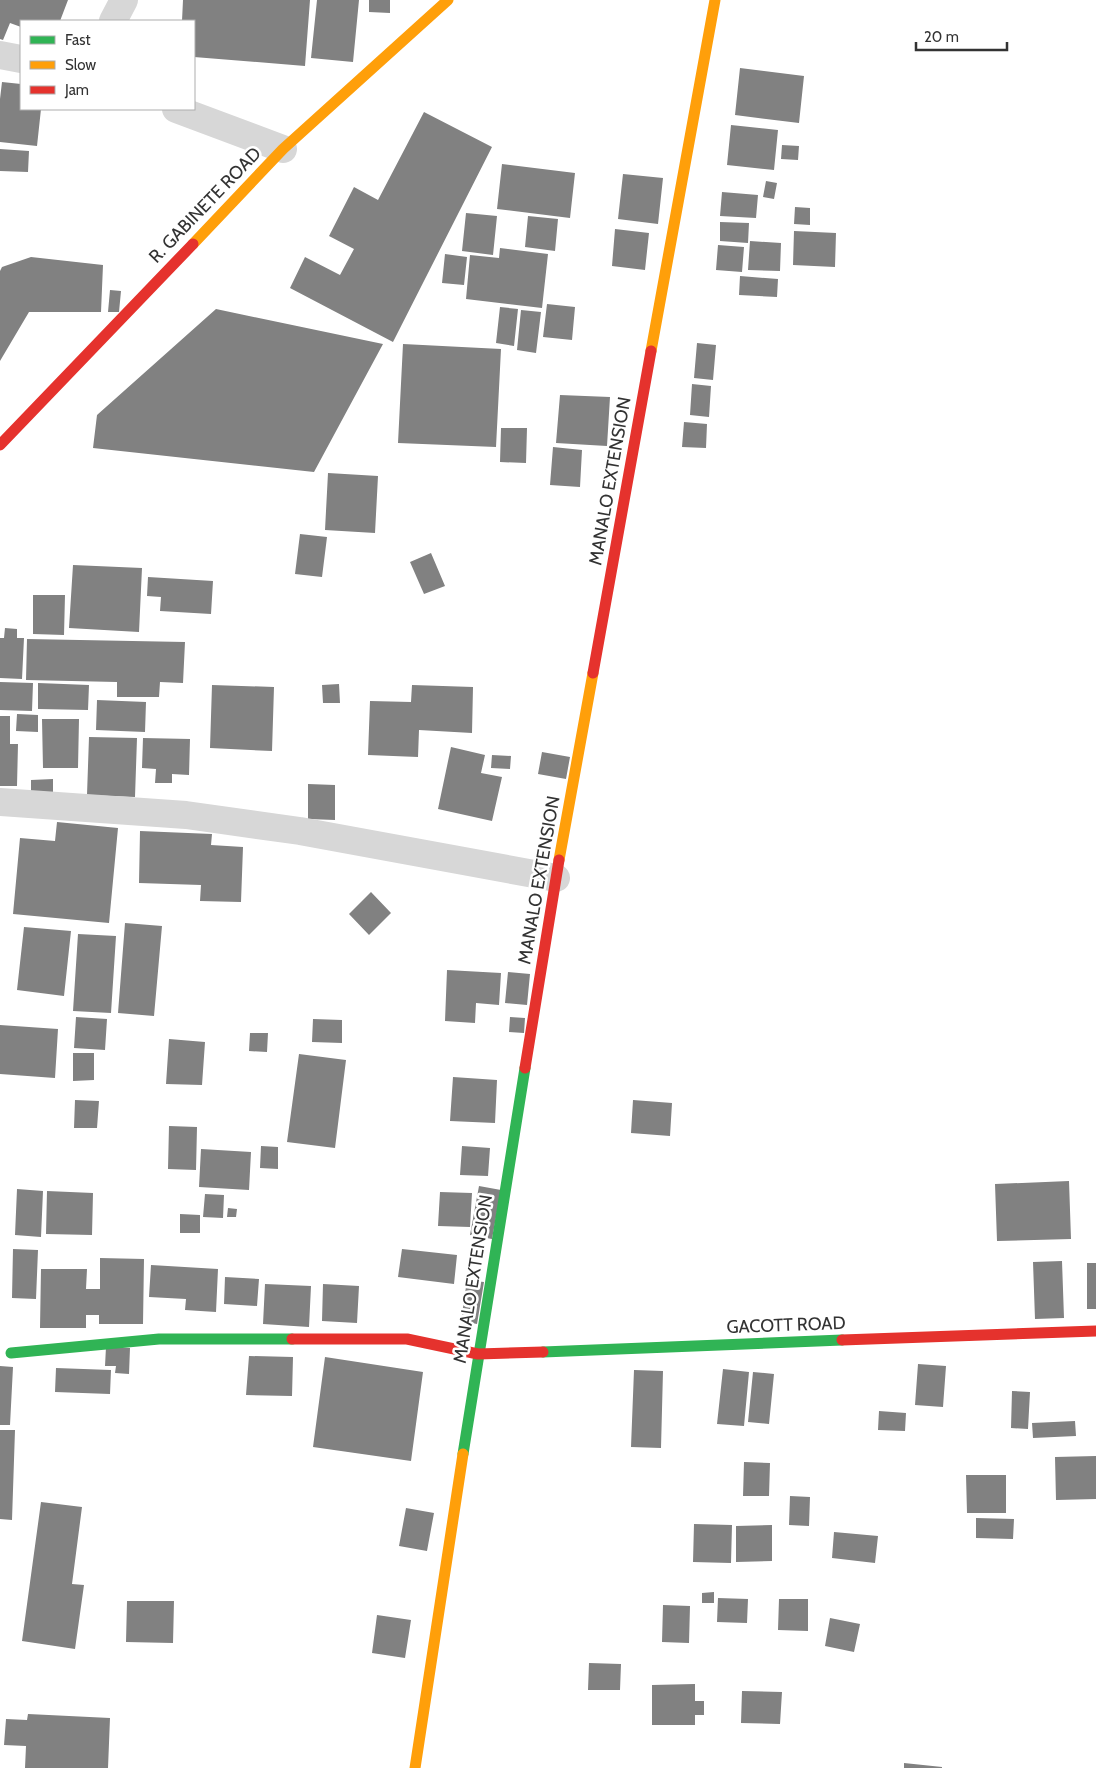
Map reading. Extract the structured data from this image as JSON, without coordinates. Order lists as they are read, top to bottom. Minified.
{"streets":{"street":["R. GABINETE ROAD","MANALO EXTENSION","GACOTT ROAD"]},"crossings":[["MANALO EXTENSION","GACOTT ROAD"]],"legend":["Fast","Slow","Jam"],"scale_bar":"20 m"}
